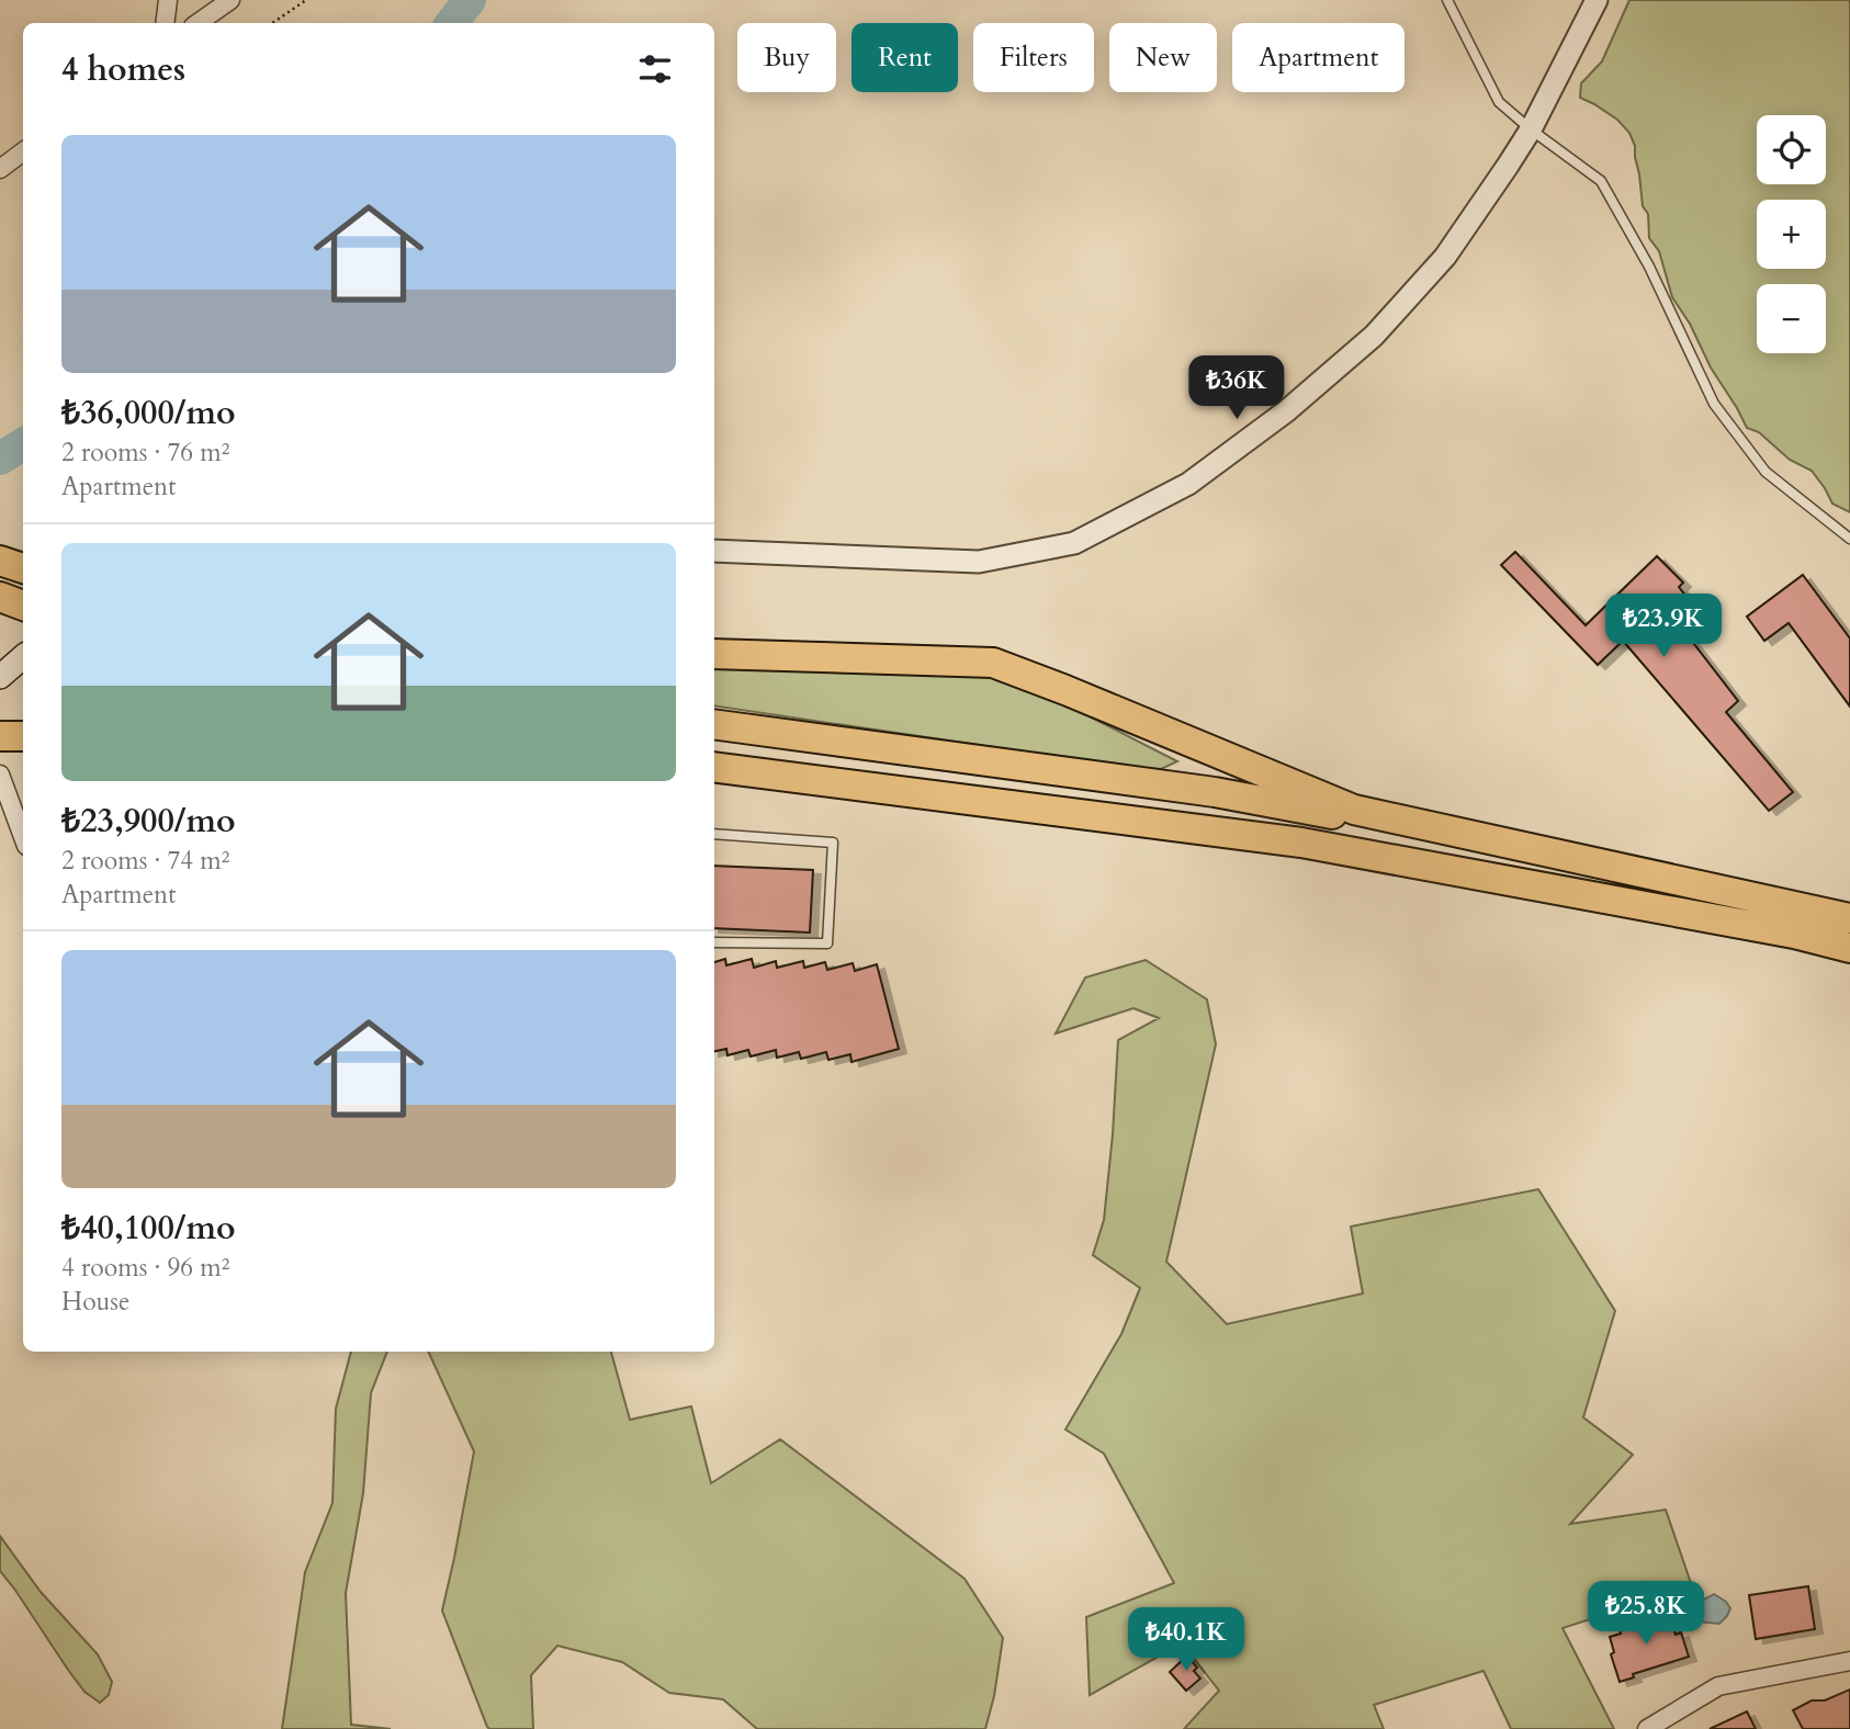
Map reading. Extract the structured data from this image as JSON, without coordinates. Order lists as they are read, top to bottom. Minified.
{"page":{"chip":["Buy","Rent","Filters","New","Apartment"],"heading":"4 homes","map_buttons":["+","−"],"list":[{"name":"₺36,000/mo","note":"2 rooms · 76 m² · Apartment"},{"name":"₺23,900/mo","note":"2 rooms · 74 m² · Apartment"},{"name":"₺40,100/mo","note":"4 rooms · 96 m² · House"}],"price":["₺36K","₺23.9K","₺25.8K","₺40.1K"]}}
